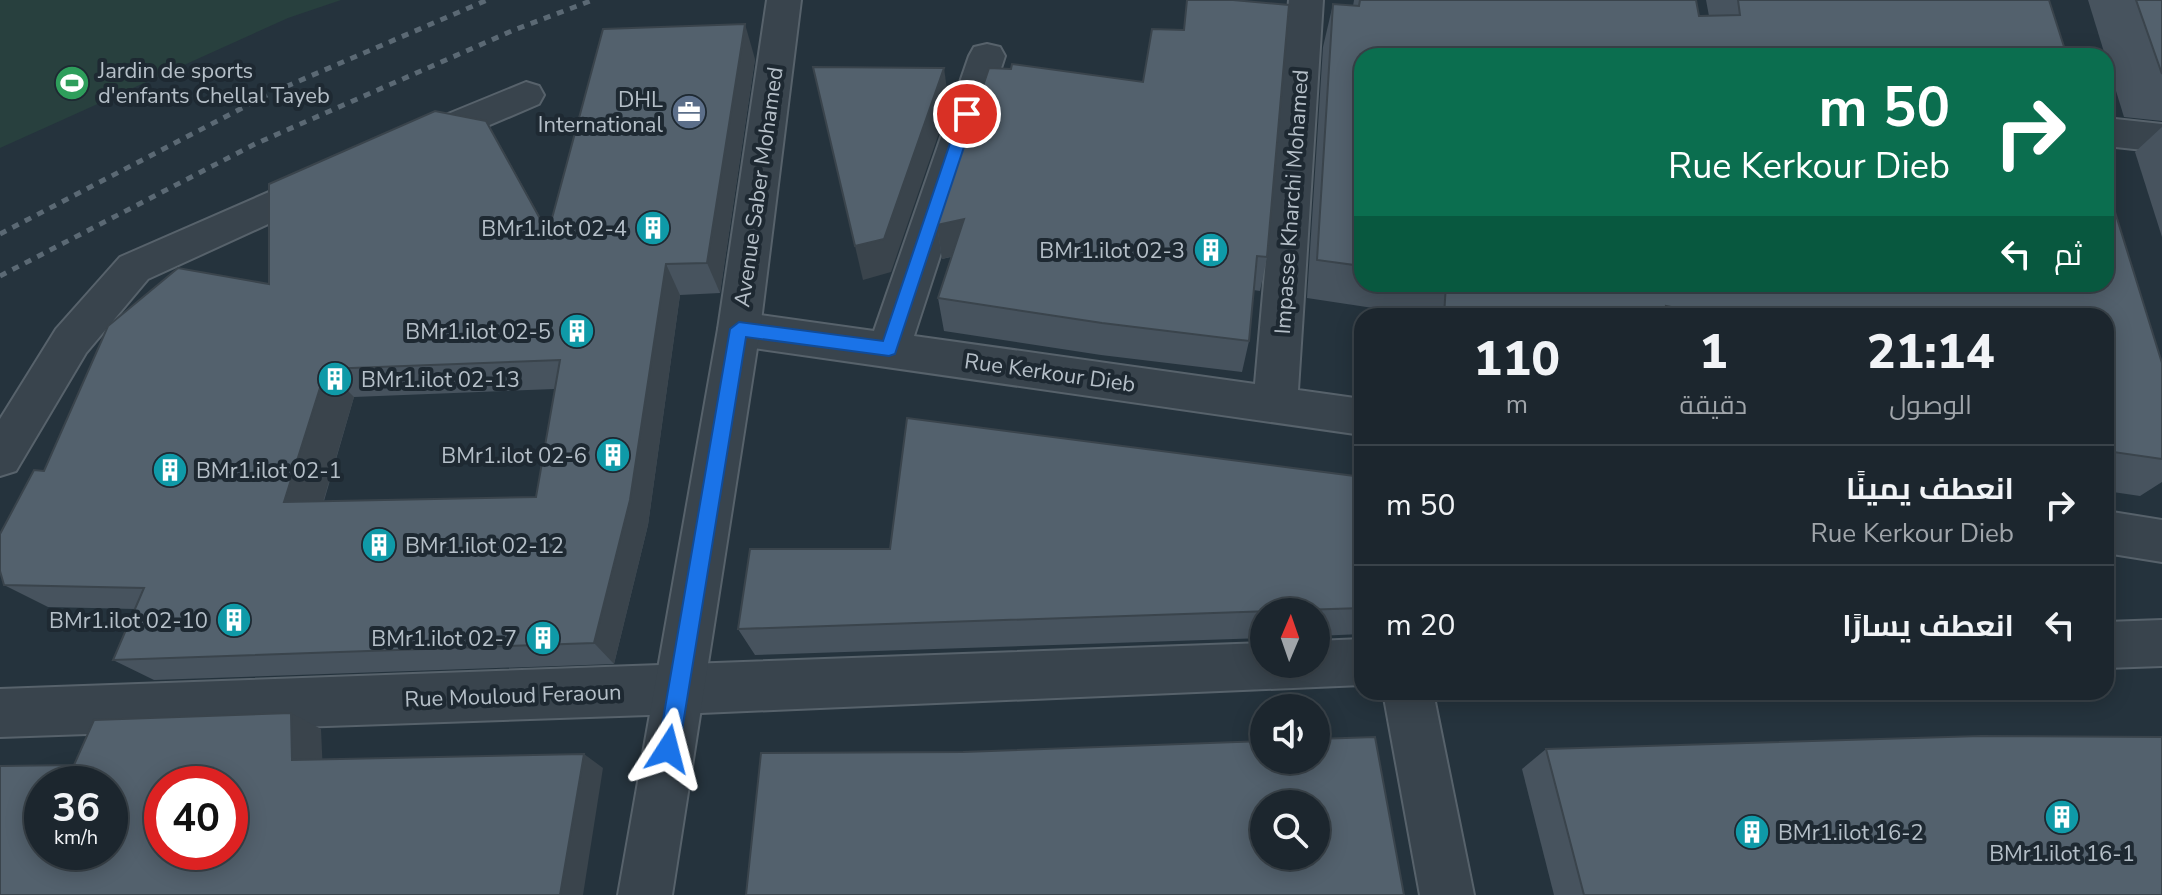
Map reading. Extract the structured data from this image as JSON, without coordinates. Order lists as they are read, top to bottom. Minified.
{"streets":{"street":["Avenue Saber Mohamed","Impasse Kharchi Mohamed","Rue Kerkour Dieb","Rue Mouloud Feraoun"]},"crossings":[["Avenue Saber Mohamed","Rue Kerkour Dieb"],["Avenue Saber Mohamed","Rue Mouloud Feraoun"],["Impasse Kharchi Mohamed","Rue Kerkour Dieb"]],"places":{"sports":["Jardin de sports d'enfants Chellal Tayeb"],"office":["DHL International"],"building":["BMr1.ilot 02-4","BMr1.ilot 02-3","BMr1.ilot 02-5","BMr1.ilot 02-13","BMr1.ilot 02-6","BMr1.ilot 02-1","BMr1.ilot 02-12","BMr1.ilot 02-10","BMr1.ilot 02-7","BMr1.ilot 16-1","BMr1.ilot 16-2"]},"north":"top","page":{"turn":["50 m","Rue Kerkour Dieb"],"then":"ثم","eta":["21:14","الوصول","1","دقيقة","110","m"],"list":[{"name":"انعطف يمينًا","note":"Rue Kerkour Dieb","value":"50 m"},{"name":"انعطف يسارًا","value":"20 m"}],"speed":"36 km/h","limit":"40"}}
